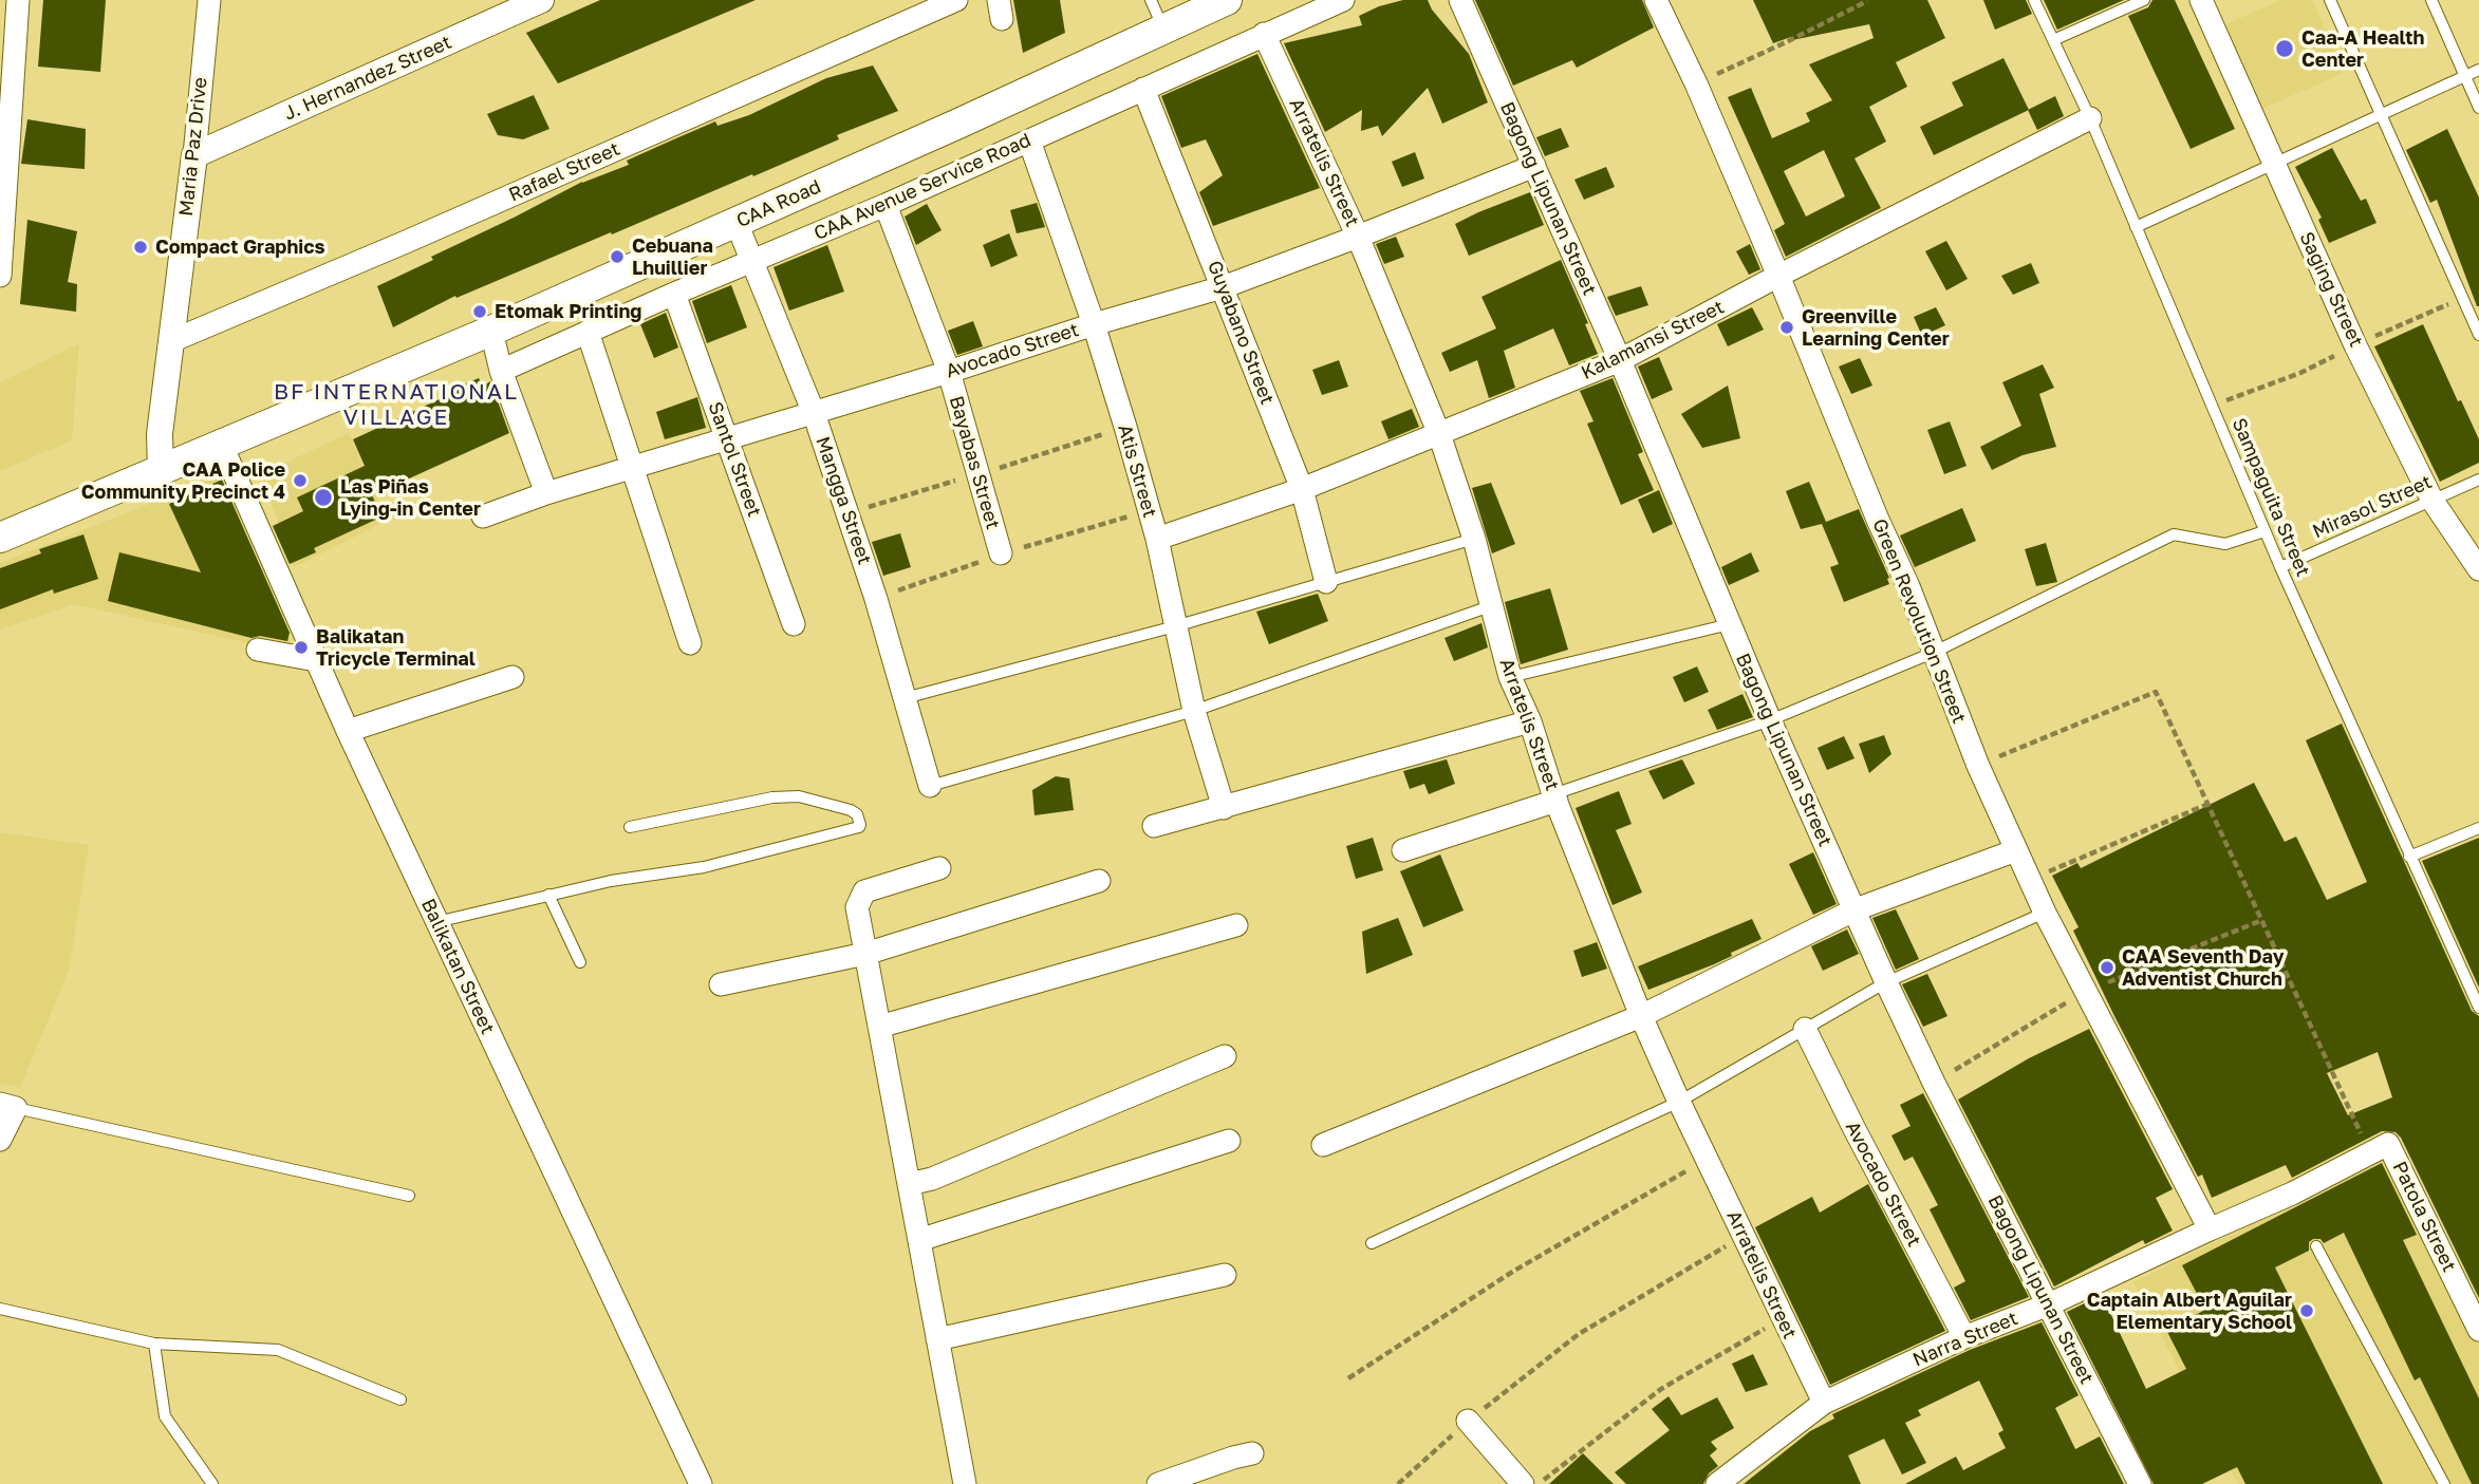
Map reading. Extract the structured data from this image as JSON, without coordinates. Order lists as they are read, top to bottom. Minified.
{"streets":{"main road":["CAA Road"],"street":["J. Hernandez Street","Maria Paz Drive","Arratelis Street","Rafael Street","CAA Avenue Service Road","Bagong Lipunan Street","Saging Street","Guyabano Street","Kalamansi Street","Avocado Street","Santol Street","Bayabas Street","Atis Street","Mangga Street","Green Revolution Street","Balikatan Street","Patola Street","Narra Street"],"lane":["Sampaguita Street","Mirasol Street"]},"crossings":[["J. Hernandez Street","Maria Paz Drive"],["Maria Paz Drive","Rafael Street"],["Maria Paz Drive","CAA Road"],["Arratelis Street","CAA Avenue Service Road"],["Arratelis Street","Kalamansi Street"],["Arratelis Street","Avocado Street"],["Arratelis Street","Narra Street"],["CAA Avenue Service Road","Guyabano Street"],["CAA Avenue Service Road","Santol Street"],["CAA Avenue Service Road","Bayabas Street"],["CAA Avenue Service Road","Atis Street"],["CAA Avenue Service Road","Mangga Street"],["Bagong Lipunan Street","Kalamansi Street"],["Bagong Lipunan Street","Avocado Street"],["Bagong Lipunan Street","Narra Street"],["CAA Road","Mangga Street"],["CAA Road","Balikatan Street"],["Saging Street","Mirasol Street"],["Guyabano Street","Kalamansi Street"],["Guyabano Street","Avocado Street"],["Kalamansi Street","Atis Street"],["Kalamansi Street","Sampaguita Street"],["Kalamansi Street","Green Revolution Street"],["Avocado Street","Santol Street"],["Avocado Street","Bayabas Street"],["Avocado Street","Atis Street"],["Avocado Street","Mangga Street"],["Avocado Street","Narra Street"],["Sampaguita Street","Mirasol Street"],["Green Revolution Street","Narra Street"],["Patola Street","Narra Street"]],"districts":["BF INTERNATIONAL VILLAGE"],"places":["Caa-A Health Center","Compact Graphics","Cebuana Lhuillier","Etomak Printing","Greenville Learning Center","CAA Police Community Precinct 4","Las Piñas Lying-in Center","Balikatan Tricycle Terminal","CAA Seventh Day Adventist Church","Captain Albert Aguilar Elementary School"]}
